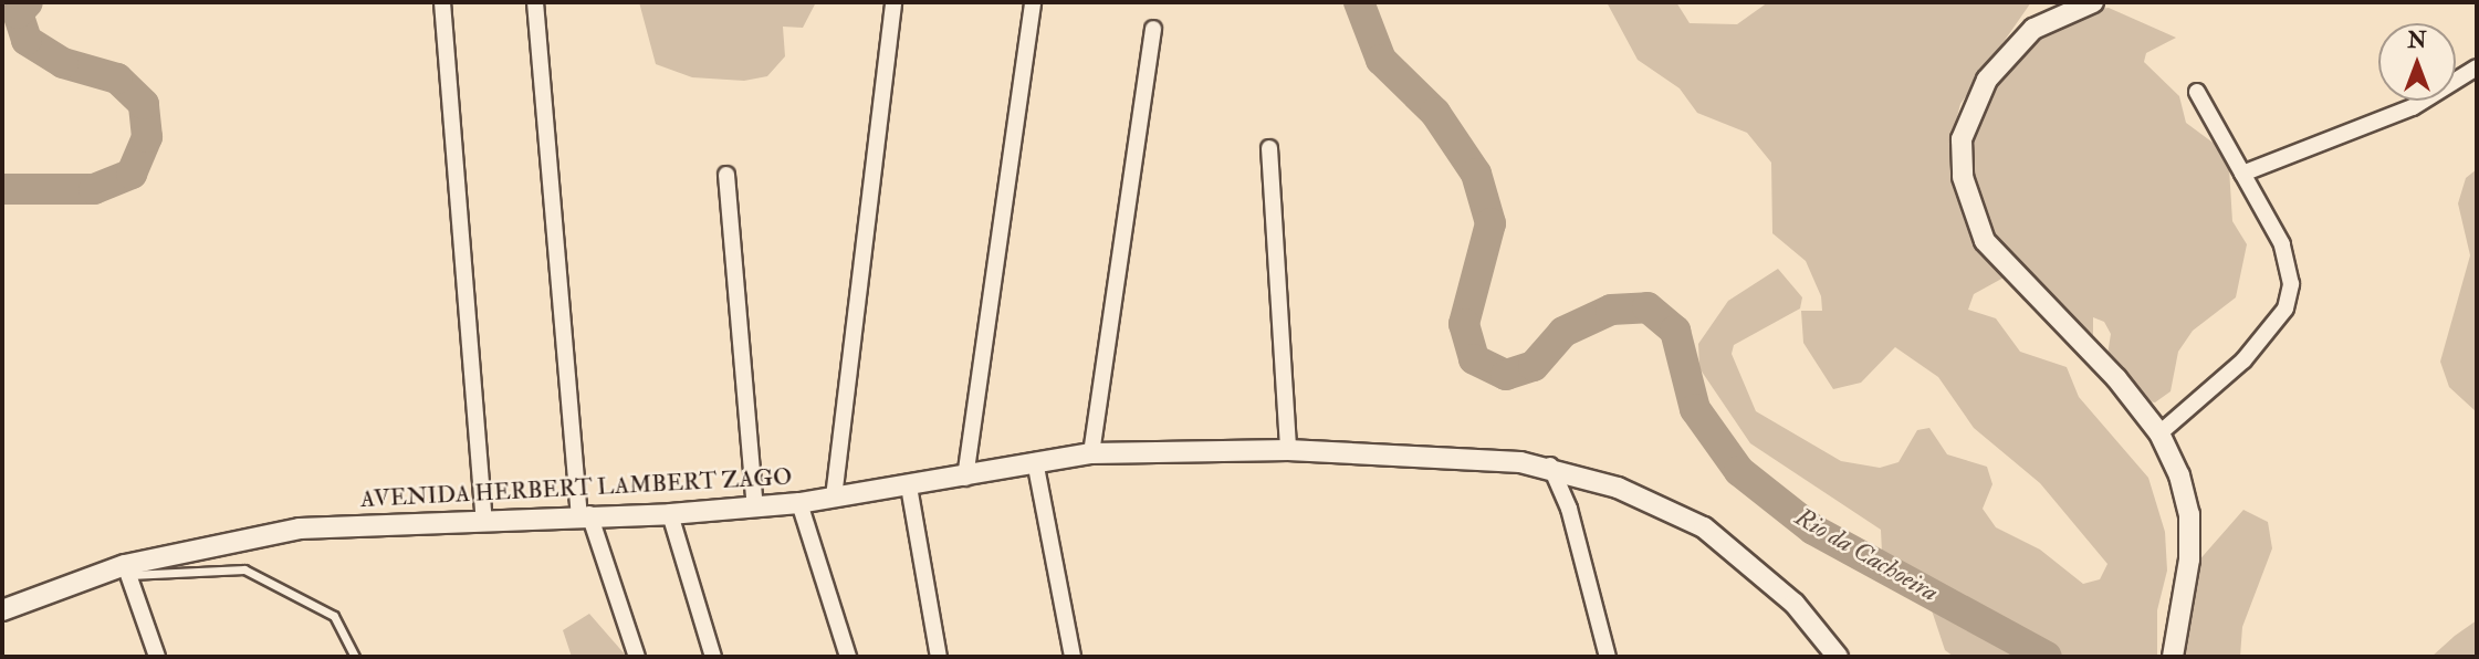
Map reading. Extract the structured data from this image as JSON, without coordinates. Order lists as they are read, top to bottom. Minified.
{"streets":{"street":["AVENIDA HERBERT LAMBERT ZAGO"]},"water":["Rio da Cachoeira"],"north":"top"}
